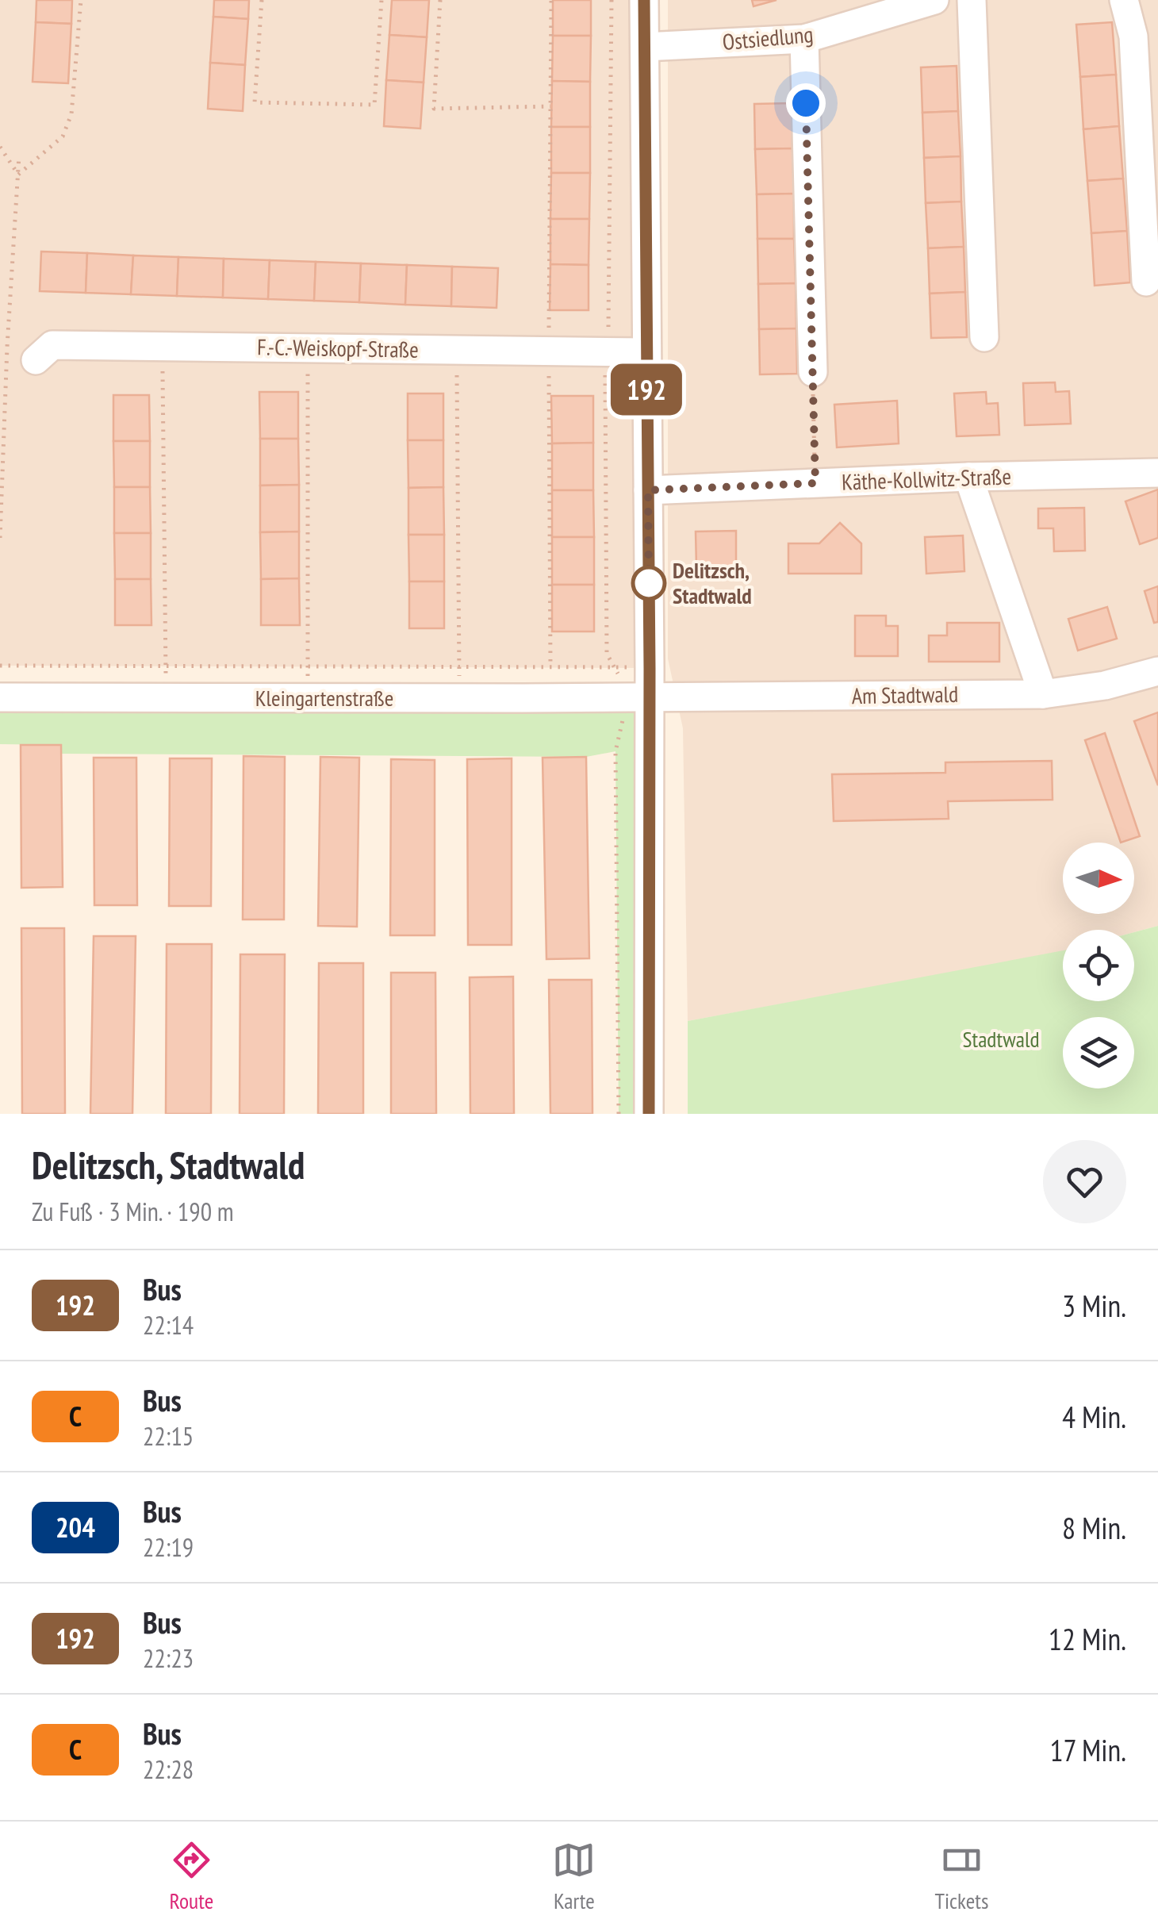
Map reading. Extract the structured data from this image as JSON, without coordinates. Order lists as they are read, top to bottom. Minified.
{"streets":{"street":["Ostsiedlung","F.-C.-Weiskopf-Straße","Käthe-Kollwitz-Straße","Am Stadtwald","Kleingartenstraße"]},"crossings":[["Am Stadtwald","Kleingartenstraße"]],"parks":["Stadtwald"],"places":["Delitzsch, Stadtwald"],"lines":["bus line 192"],"north":"right","page":{"on_map":"192","heading":["Delitzsch, Stadtwald","Zu Fuß · 3 Min. · 190 m"],"list":[{"mark":"192","name":"Bus","note":"22:14","value":"3 Min."},{"mark":"C","name":"Bus","note":"22:15","value":"4 Min."},{"mark":"204","name":"Bus","note":"22:19","value":"8 Min."},{"mark":"192","name":"Bus","note":"22:23","value":"12 Min."},{"mark":"C","name":"Bus","note":"22:28","value":"17 Min."}],"tabs":["Route","Karte","Tickets"]}}
